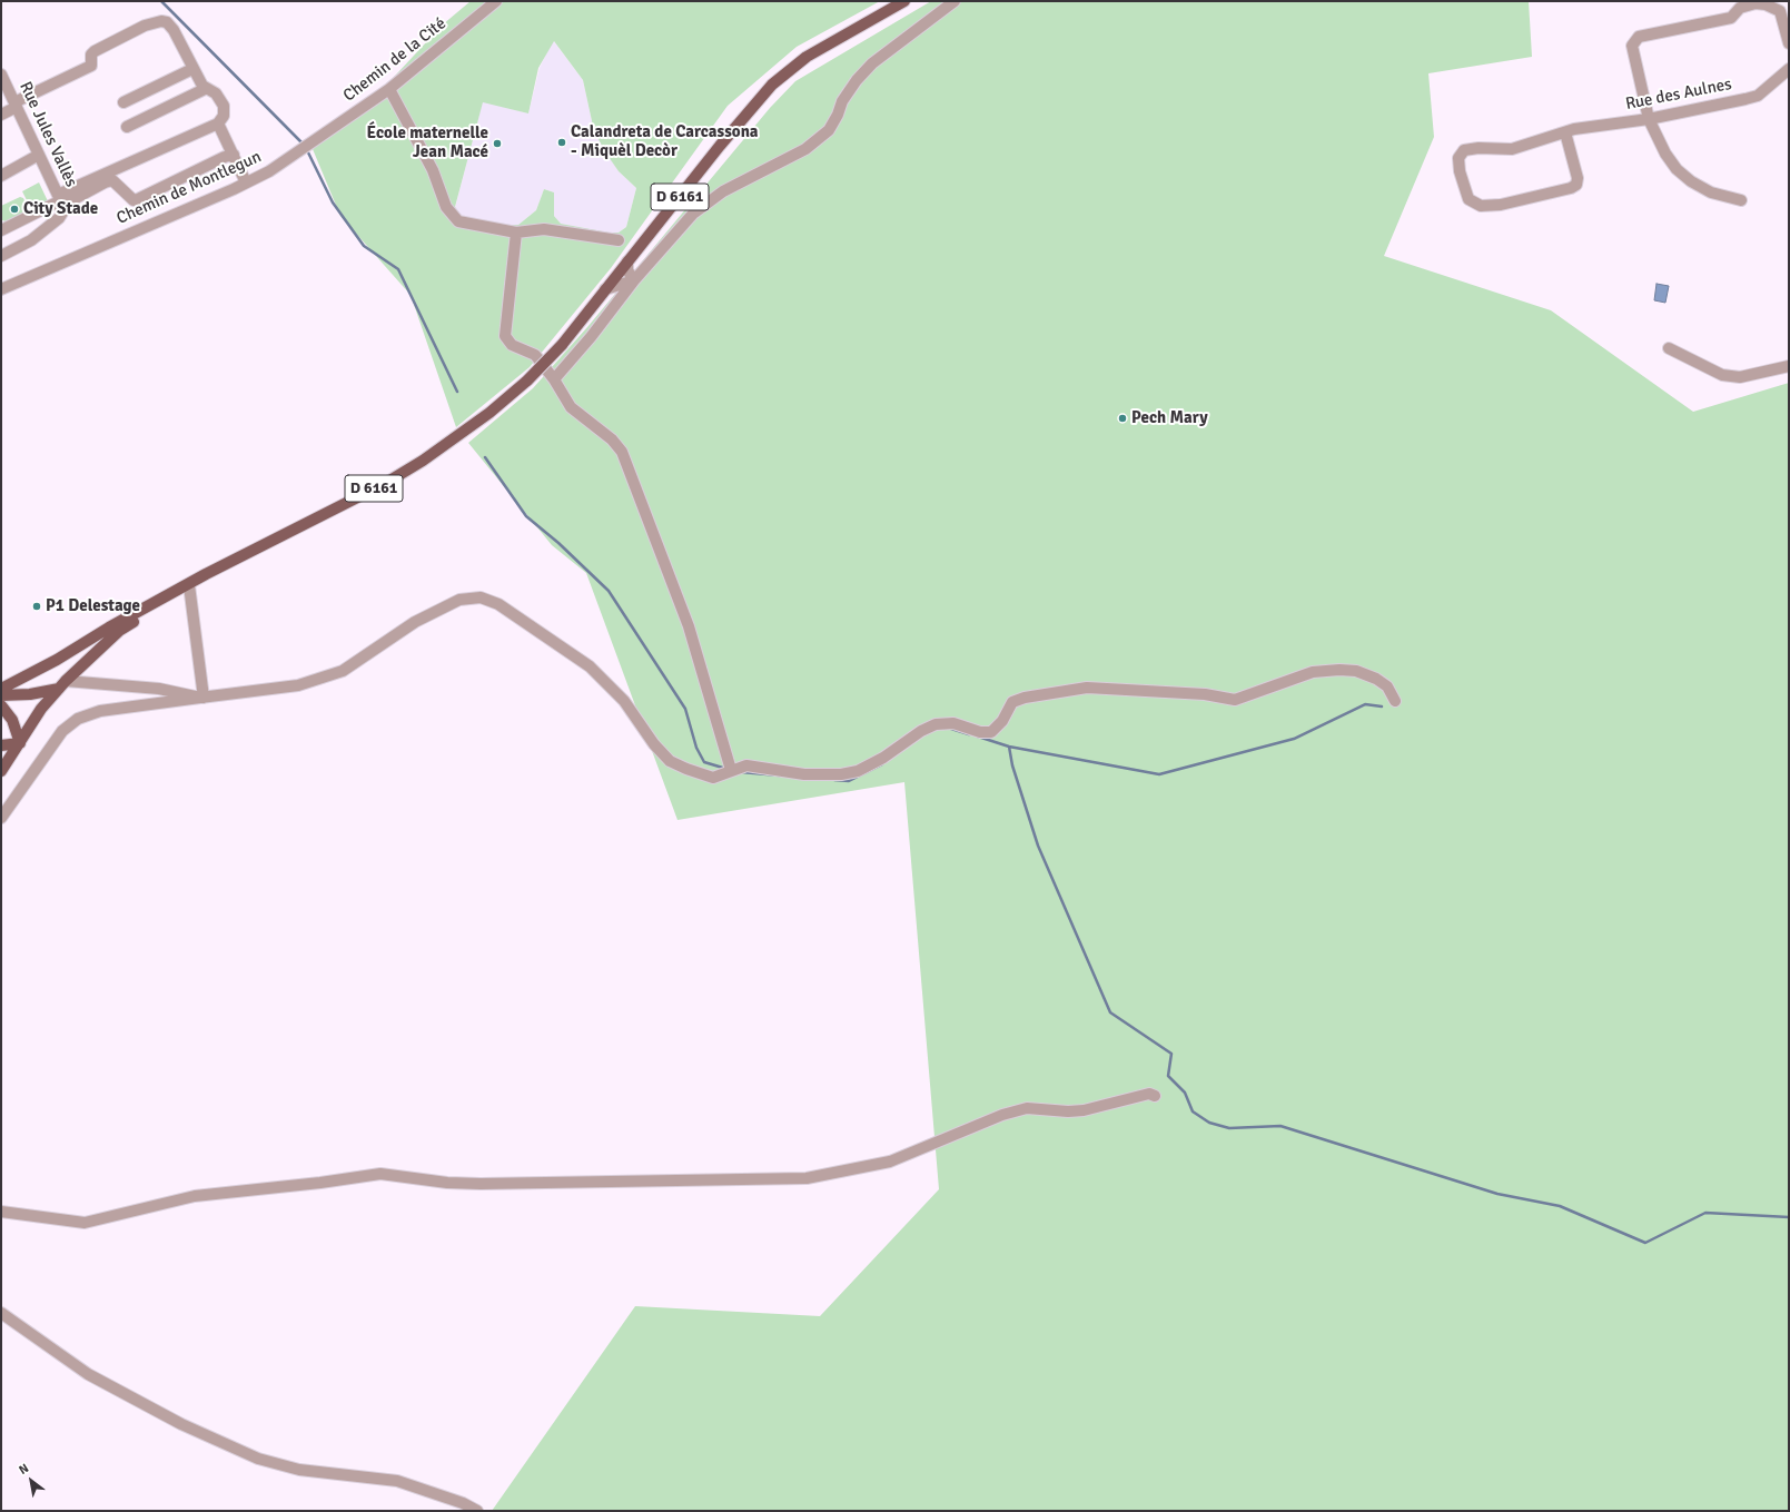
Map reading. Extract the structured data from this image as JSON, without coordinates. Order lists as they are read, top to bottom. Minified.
{"streets":{"main road":["D 6161"],"street":["Chemin de la Cité","Rue des Aulnes","Rue Jules Vallès","Chemin de Montlegun"]},"crossings":[["Chemin de la Cité","Chemin de Montlegun"]],"places":["Calandreta de Carcassona - Miquèl Decòr","École maternelle Jean Macé","City Stade","Pech Mary","P1 Delestage"],"north":"top left"}
